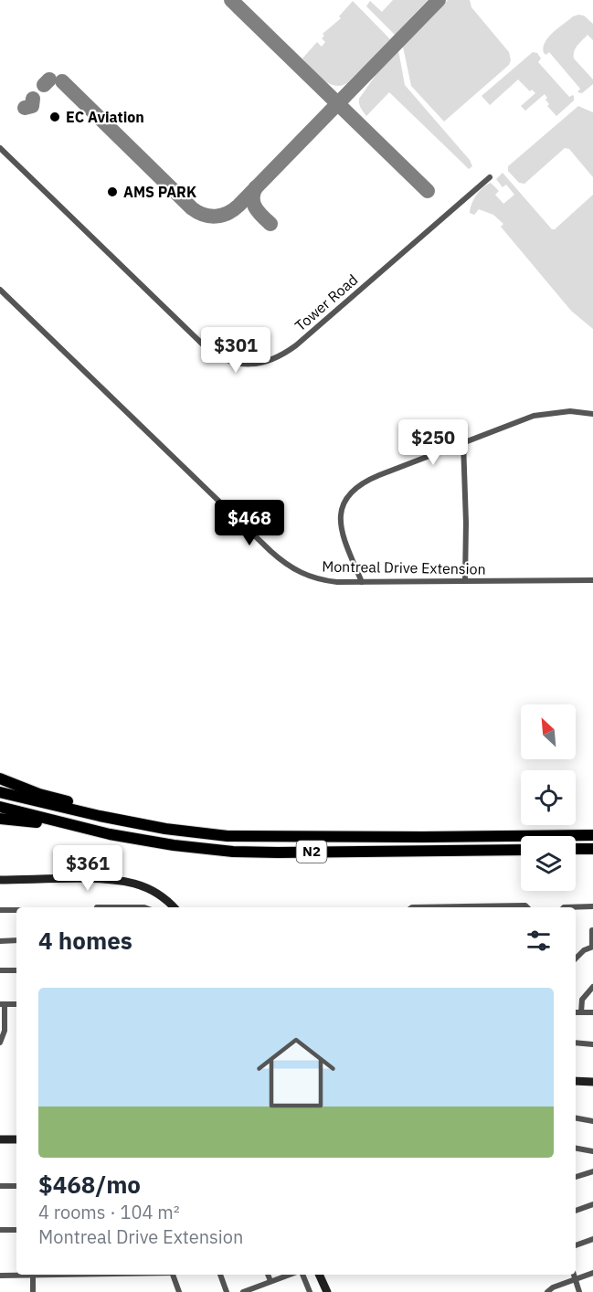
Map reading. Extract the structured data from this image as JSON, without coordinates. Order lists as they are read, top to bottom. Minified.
{"streets":{"highway":["N2"],"street":["Tower Road","Montreal Drive Extension"]},"places":["EC Aviation","AMS PARK"],"north":"top left","page":{"price":["$301","$250","$468","$361"],"heading":"4 homes","list":[{"name":"$468/mo","note":"4 rooms · 104 m² · Montreal Drive Extension"}]}}
